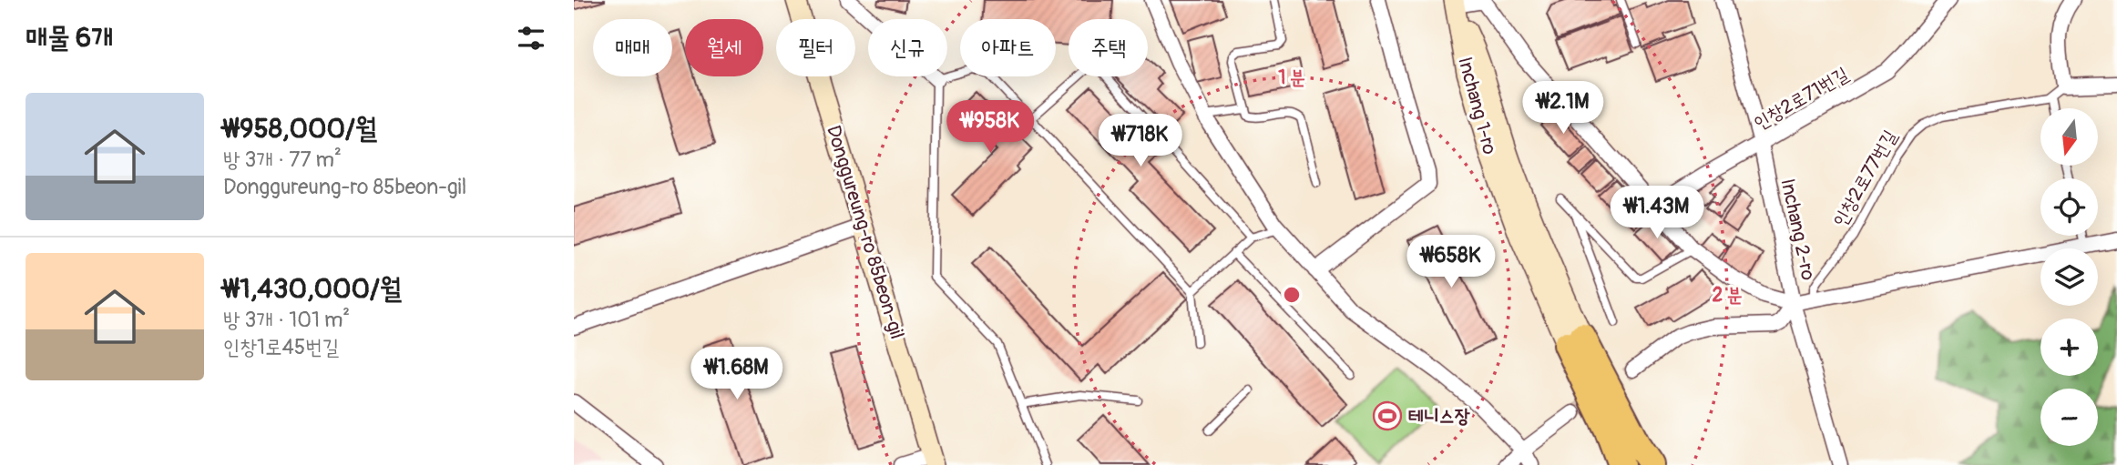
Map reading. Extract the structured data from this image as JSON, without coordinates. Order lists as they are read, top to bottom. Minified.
{"streets":{"street":["인창2로71번길","Inchang 1-ro","Inchang 2-ro","Donggureung-ro 85beon-gil"],"lane":["인창2로77번길"]},"crossings":[["인창2로71번길","Inchang 2-ro"]],"places":{"sports":["테니스장"]},"north":"bottom","page":{"heading":"매물 6개","chip":["매매","월세","필터","신규","아파트","주택"],"list":[{"name":"₩958,000/월","note":"방 3개 · 77 m² · Donggureung-ro 85beon-gil"},{"name":"₩1,430,000/월","note":"방 3개 · 101 m² · 인창1로45번길"}],"price":["₩2.1M","₩958K","₩718K","₩1.43M","₩658K","₩1.68M"],"map_buttons":["+","−"]},"rings":["1 분","2 분"]}
